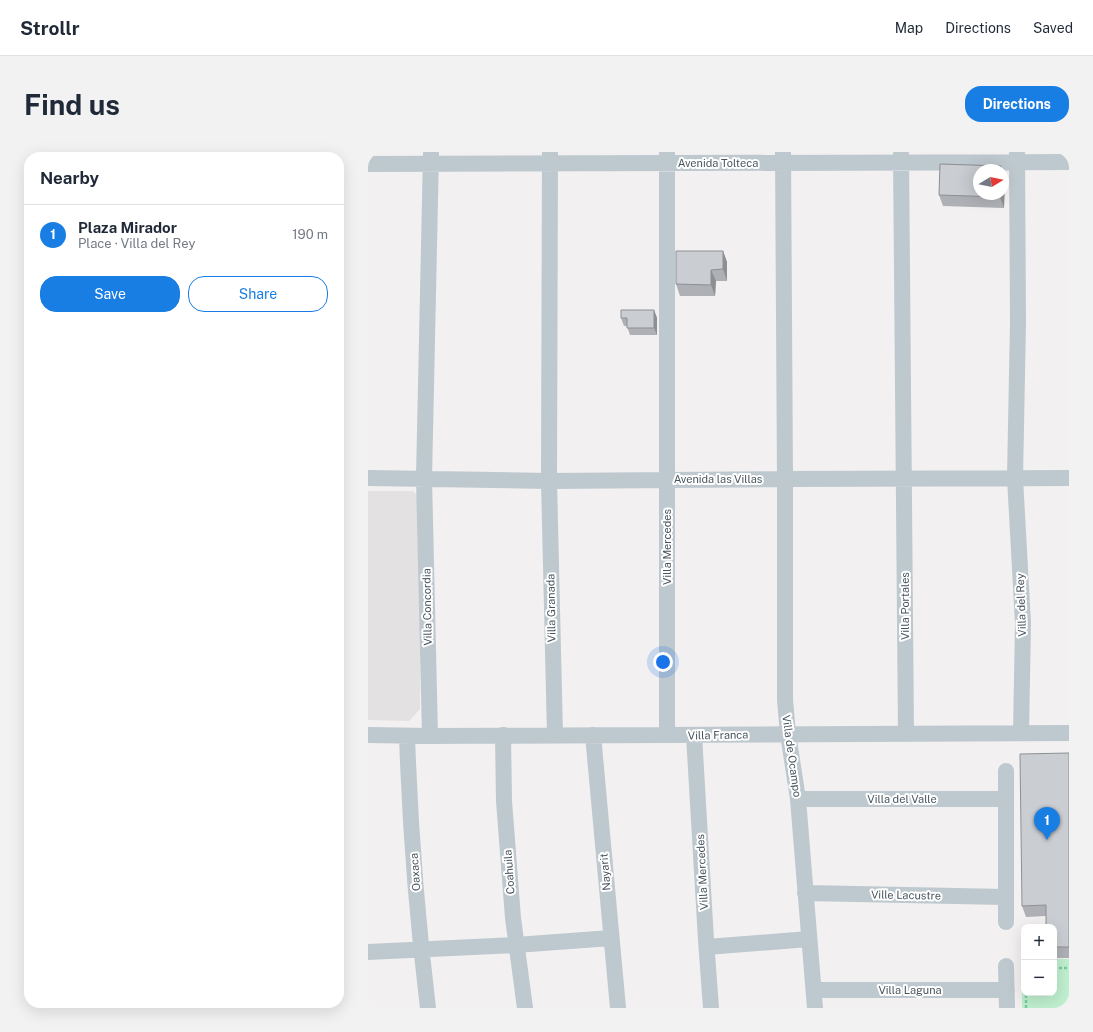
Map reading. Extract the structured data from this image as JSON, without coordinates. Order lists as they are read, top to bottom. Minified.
{"streets":{"street":["Avenida Tolteca","Avenida las Villas","Villa Mercedes","Villa del Rey","Villa Portales","Villa Concordia","Villa Granada","Villa Franca","Villa de Ocampo","Villa del Valle","Oaxaca","Coahuila","Nayarit","Ville Lacustre","Villa Laguna"]},"crossings":[["Avenida Tolteca","Villa Mercedes"],["Avenida Tolteca","Villa del Rey"],["Avenida Tolteca","Villa Portales"],["Avenida Tolteca","Villa Concordia"],["Avenida Tolteca","Villa Granada"],["Avenida Tolteca","Villa de Ocampo"],["Avenida las Villas","Villa Mercedes"],["Avenida las Villas","Villa del Rey"],["Avenida las Villas","Villa Portales"],["Avenida las Villas","Villa Concordia"],["Avenida las Villas","Villa Granada"],["Avenida las Villas","Villa de Ocampo"],["Villa Mercedes","Villa Franca"],["Villa del Rey","Villa Franca"],["Villa Portales","Villa Franca"],["Villa Concordia","Villa Franca"],["Villa Granada","Villa Franca"],["Villa Franca","Villa de Ocampo"],["Villa Franca","Oaxaca"],["Villa Franca","Coahuila"],["Villa Franca","Nayarit"],["Villa de Ocampo","Villa del Valle"],["Villa de Ocampo","Ville Lacustre"],["Villa de Ocampo","Villa Laguna"]],"north":"right","page":{"header":"Strollr","nav":["Map","Directions","Saved"],"buttons":["Directions",["Save","Share"]],"title":"Find us","heading":"Nearby","list":[{"mark":"1","name":"Plaza Mirador","note":"Place · Villa del Rey","value":"190 m"}],"pins":"1","map_buttons":["+","−"]}}
